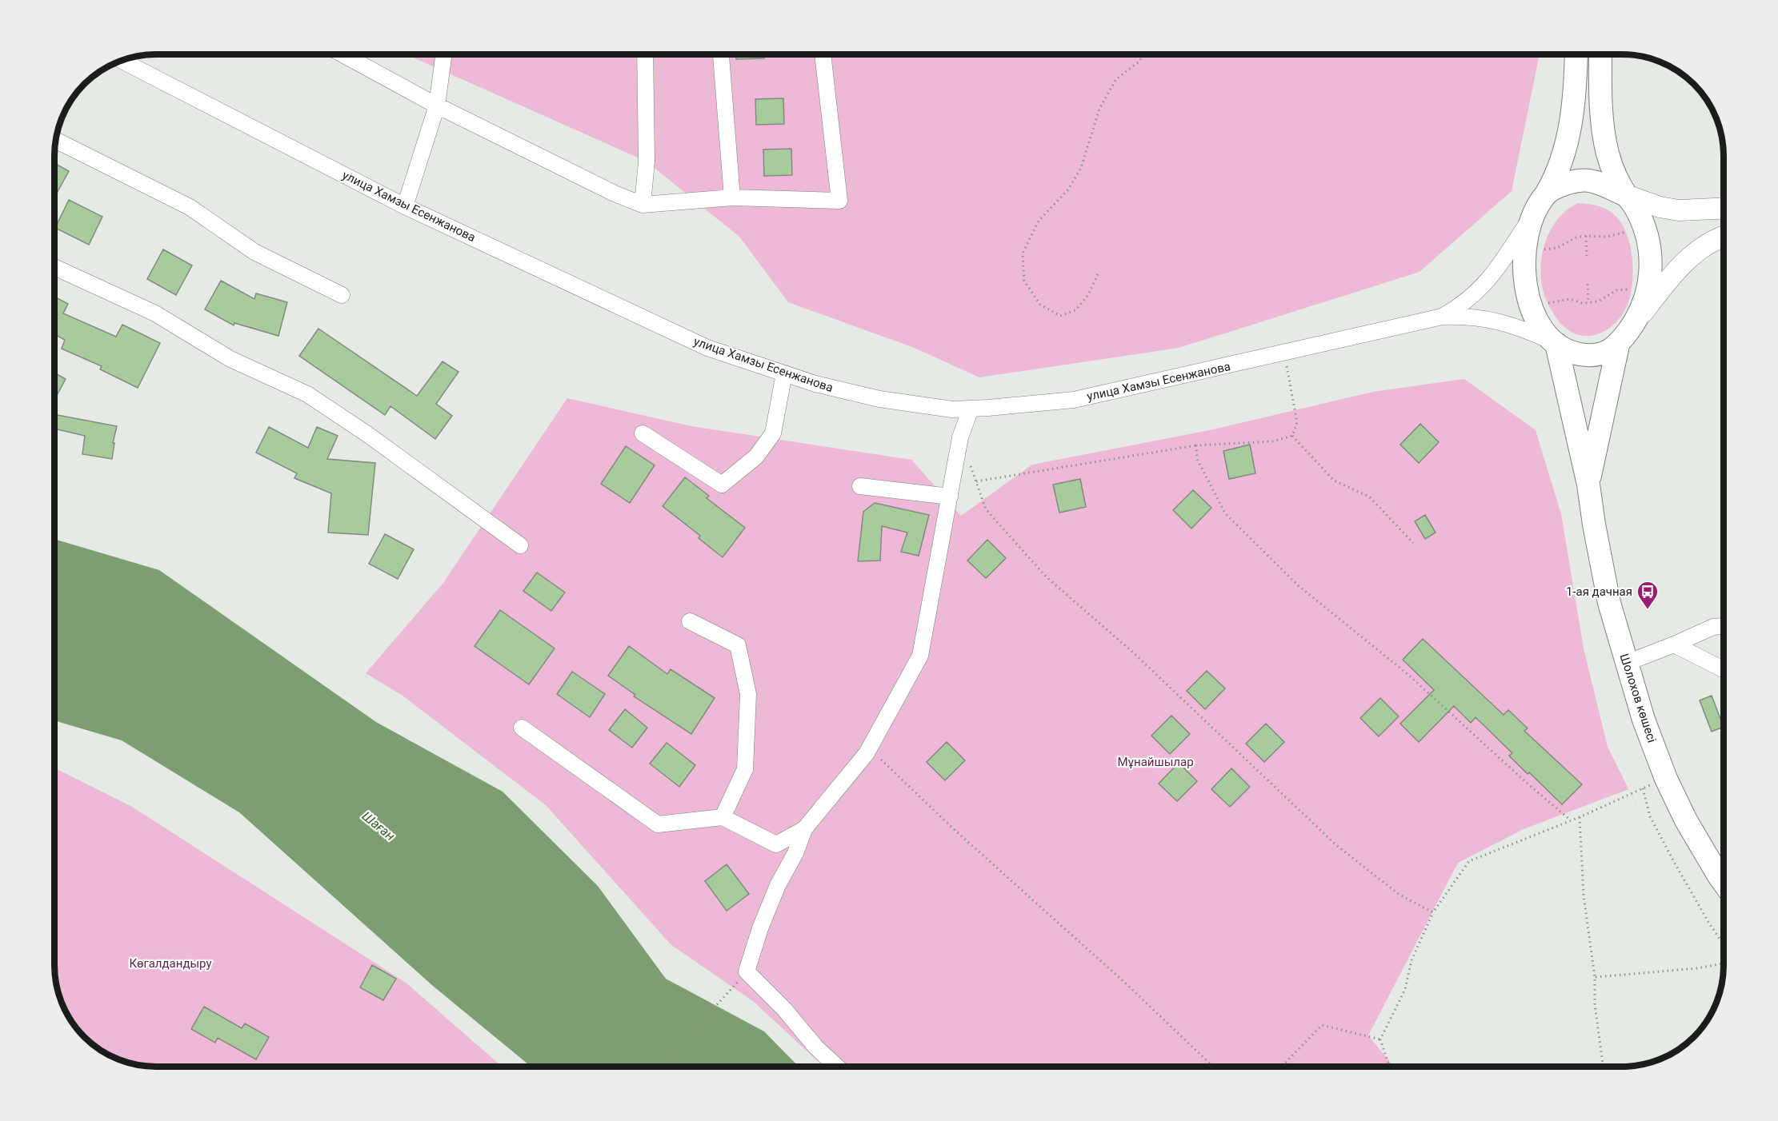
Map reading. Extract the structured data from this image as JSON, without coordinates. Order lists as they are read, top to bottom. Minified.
{"streets":{"highway":["Шолохов көшесі"],"street":["улица Хамзы Есенжанова"]},"water":["Шаған"],"parks":["Мұнайшылар","Көгалдандыру"],"places":{"bus stop":["1-ая дачная"]}}
